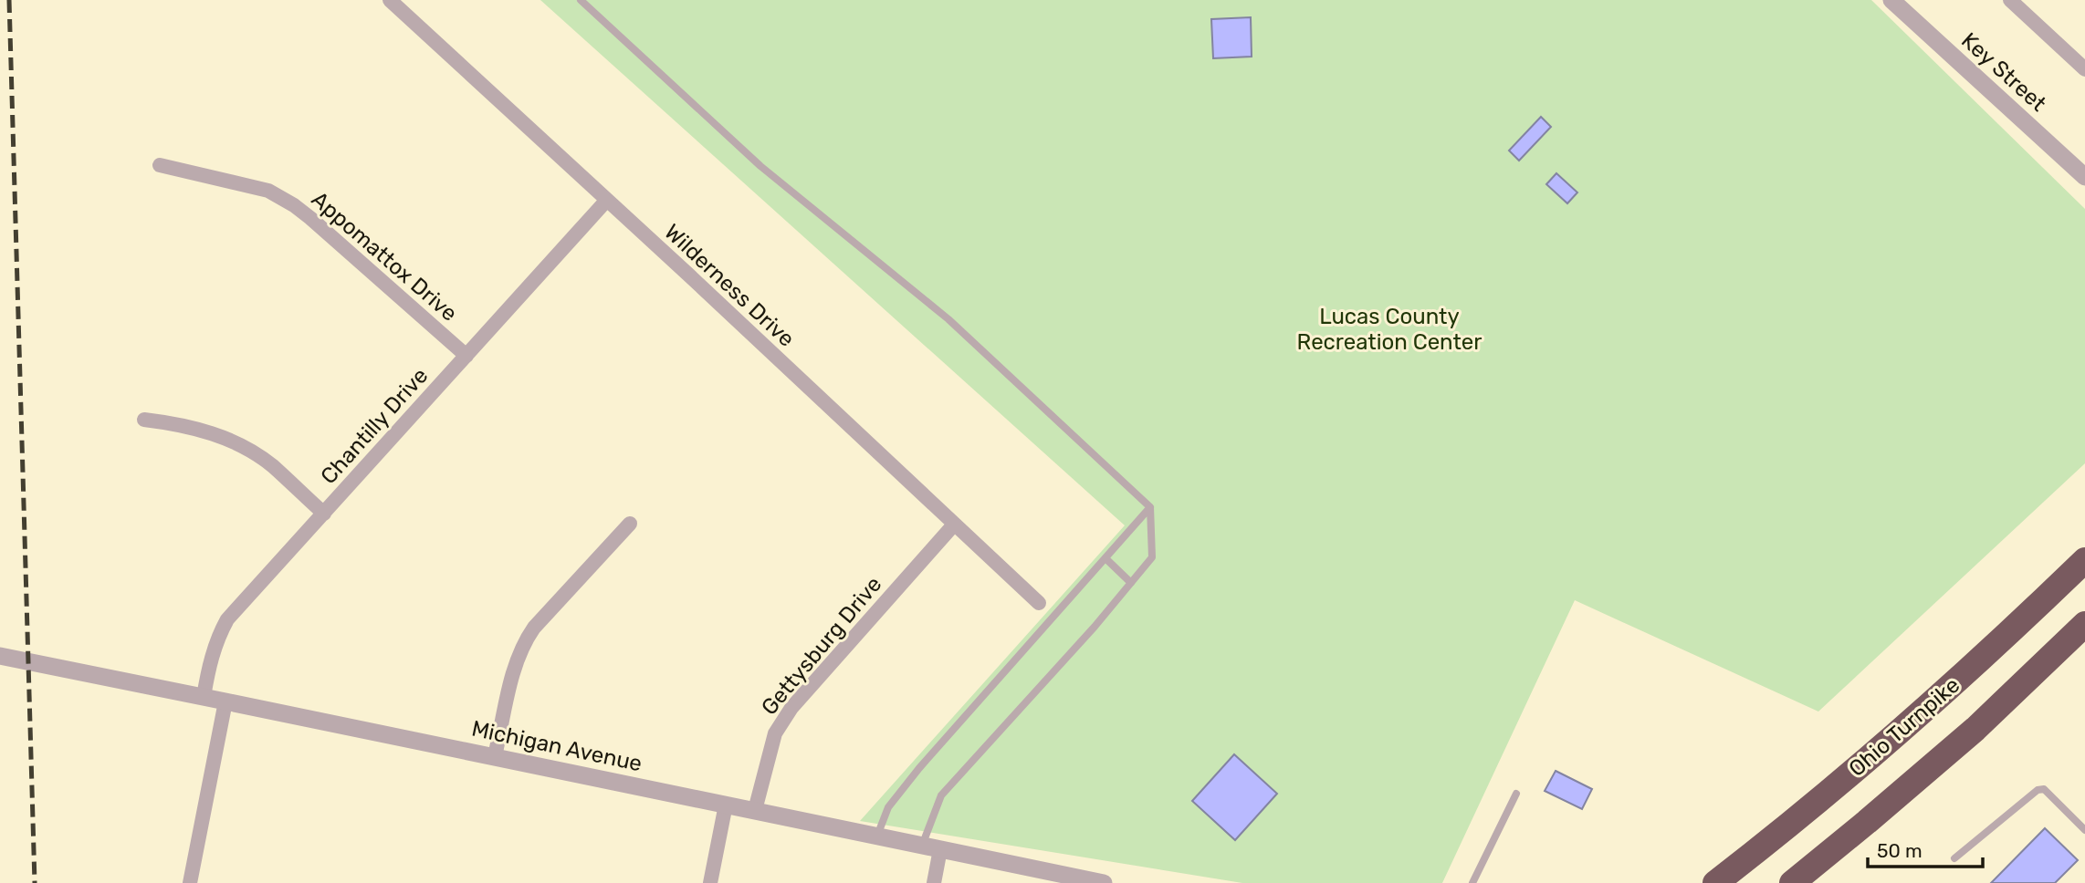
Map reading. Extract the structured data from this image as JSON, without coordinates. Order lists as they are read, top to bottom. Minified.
{"streets":{"highway":["Ohio Turnpike"],"street":["Key Street","Appomattox Drive","Wilderness Drive","Chantilly Drive","Gettysburg Drive","Michigan Avenue"]},"crossings":[["Appomattox Drive","Chantilly Drive"],["Wilderness Drive","Chantilly Drive"],["Wilderness Drive","Gettysburg Drive"],["Chantilly Drive","Michigan Avenue"],["Gettysburg Drive","Michigan Avenue"]],"parks":["Lucas County Recreation Center"],"scale_bar":"50 m"}
